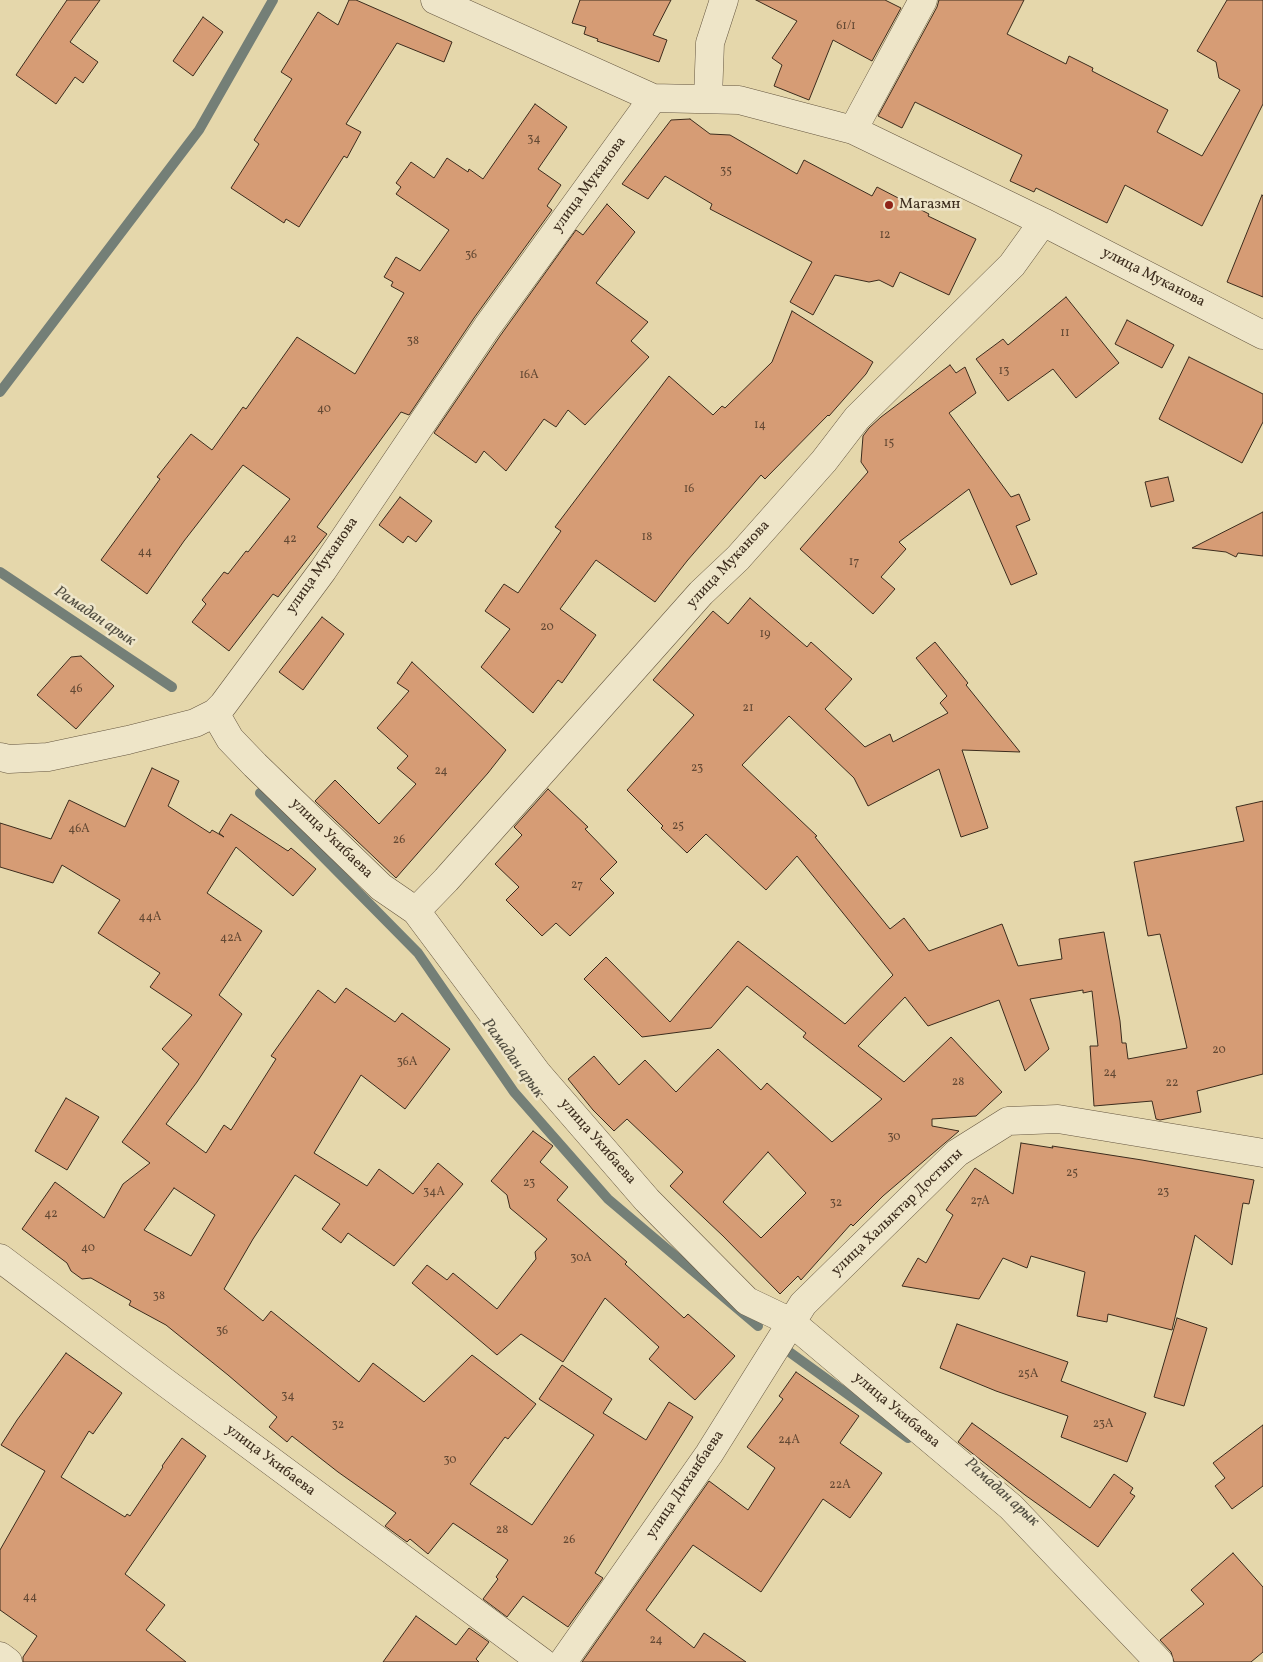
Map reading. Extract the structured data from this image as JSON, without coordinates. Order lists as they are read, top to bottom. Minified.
{"streets":{"street":["улица Муканова","улица Укибаева","улица Халыктар Достыгы","улица Диханбаева"]},"crossings":[["улица Муканова","улица Укибаева"],["улица Укибаева","улица Халыктар Достыгы"],["улица Укибаева","улица Диханбаева"],["улица Халыктар Достыгы","улица Диханбаева"]],"water":["Рамадан арык"],"places":["Магазмн"],"house_numbers":["61/1","34","35","12","36","11","38","13","16А","40","14","15","16","18","42","44","17","20","19","46","21","23","24","25","46А","26","27","44А","42А","20","36А","24","28","22","30","25","23","34А","23","27А","32","42","40","30А","38","36","25А","34","23А","32","24А","30","22А","28","26","44","24"]}
